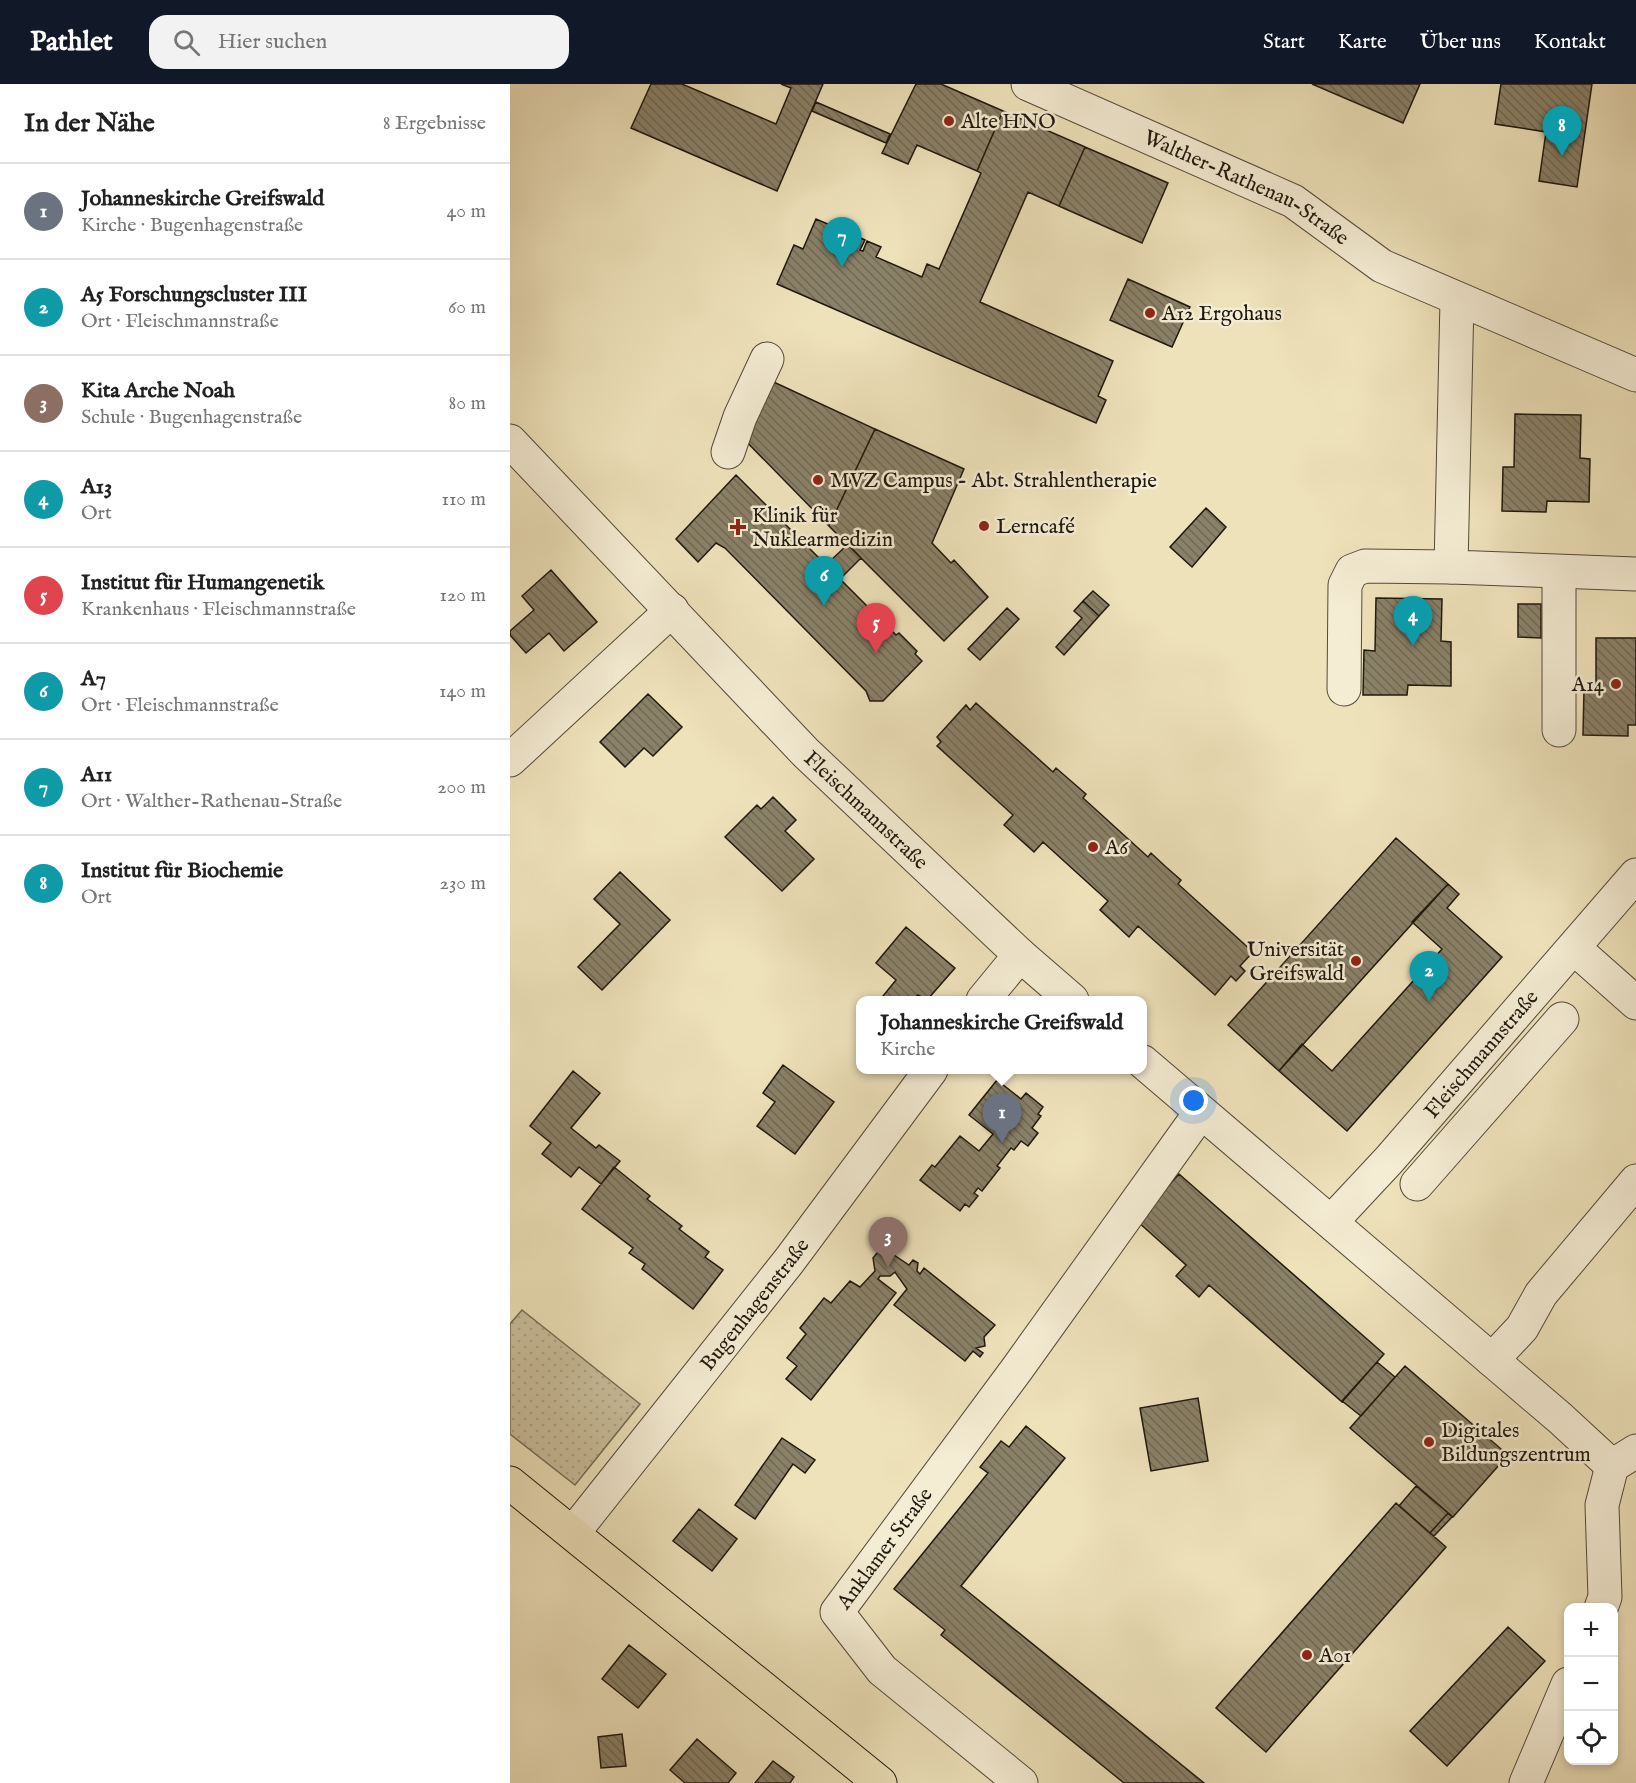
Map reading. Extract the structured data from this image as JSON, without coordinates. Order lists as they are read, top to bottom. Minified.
{"streets":{"street":["Walther-Rathenau-Straße","Fleischmannstraße","Bugenhagenstraße","Anklamer Straße"]},"places":{"other":["Alte HNO","A12 Ergohaus","MVZ Campus - Abt. Strahlentherapie","Lerncafé","A14","A6","Universität Greifswald","Digitales Bildungszentrum","A01"],"health":["Klinik für Nuklearmedizin"]},"page":{"header":"Pathlet","search":"Hier suchen","nav":["Start","Karte","Über uns","Kontakt"],"heading":["In der Nähe","8 Ergebnisse"],"pins":["8","7","6","4","5","2","1","3"],"list":[{"mark":"1","name":"Johanneskirche Greifswald","note":"Kirche · Bugenhagenstraße","value":"40 m"},{"mark":"2","name":"A5 Forschungscluster III","note":"Ort · Fleischmannstraße","value":"60 m"},{"mark":"3","name":"Kita Arche Noah","note":"Schule · Bugenhagenstraße","value":"80 m"},{"mark":"4","name":"A13","note":"Ort","value":"110 m"},{"mark":"5","name":"Institut für Humangenetik","note":"Krankenhaus · Fleischmannstraße","value":"120 m"},{"mark":"6","name":"A7","note":"Ort · Fleischmannstraße","value":"140 m"},{"mark":"7","name":"A11","note":"Ort · Walther-Rathenau-Straße","value":"200 m"},{"mark":"8","name":"Institut für Biochemie","note":"Ort","value":"230 m"}],"popup":["Johanneskirche Greifswald","Kirche"],"map_buttons":["+","−"]}}
